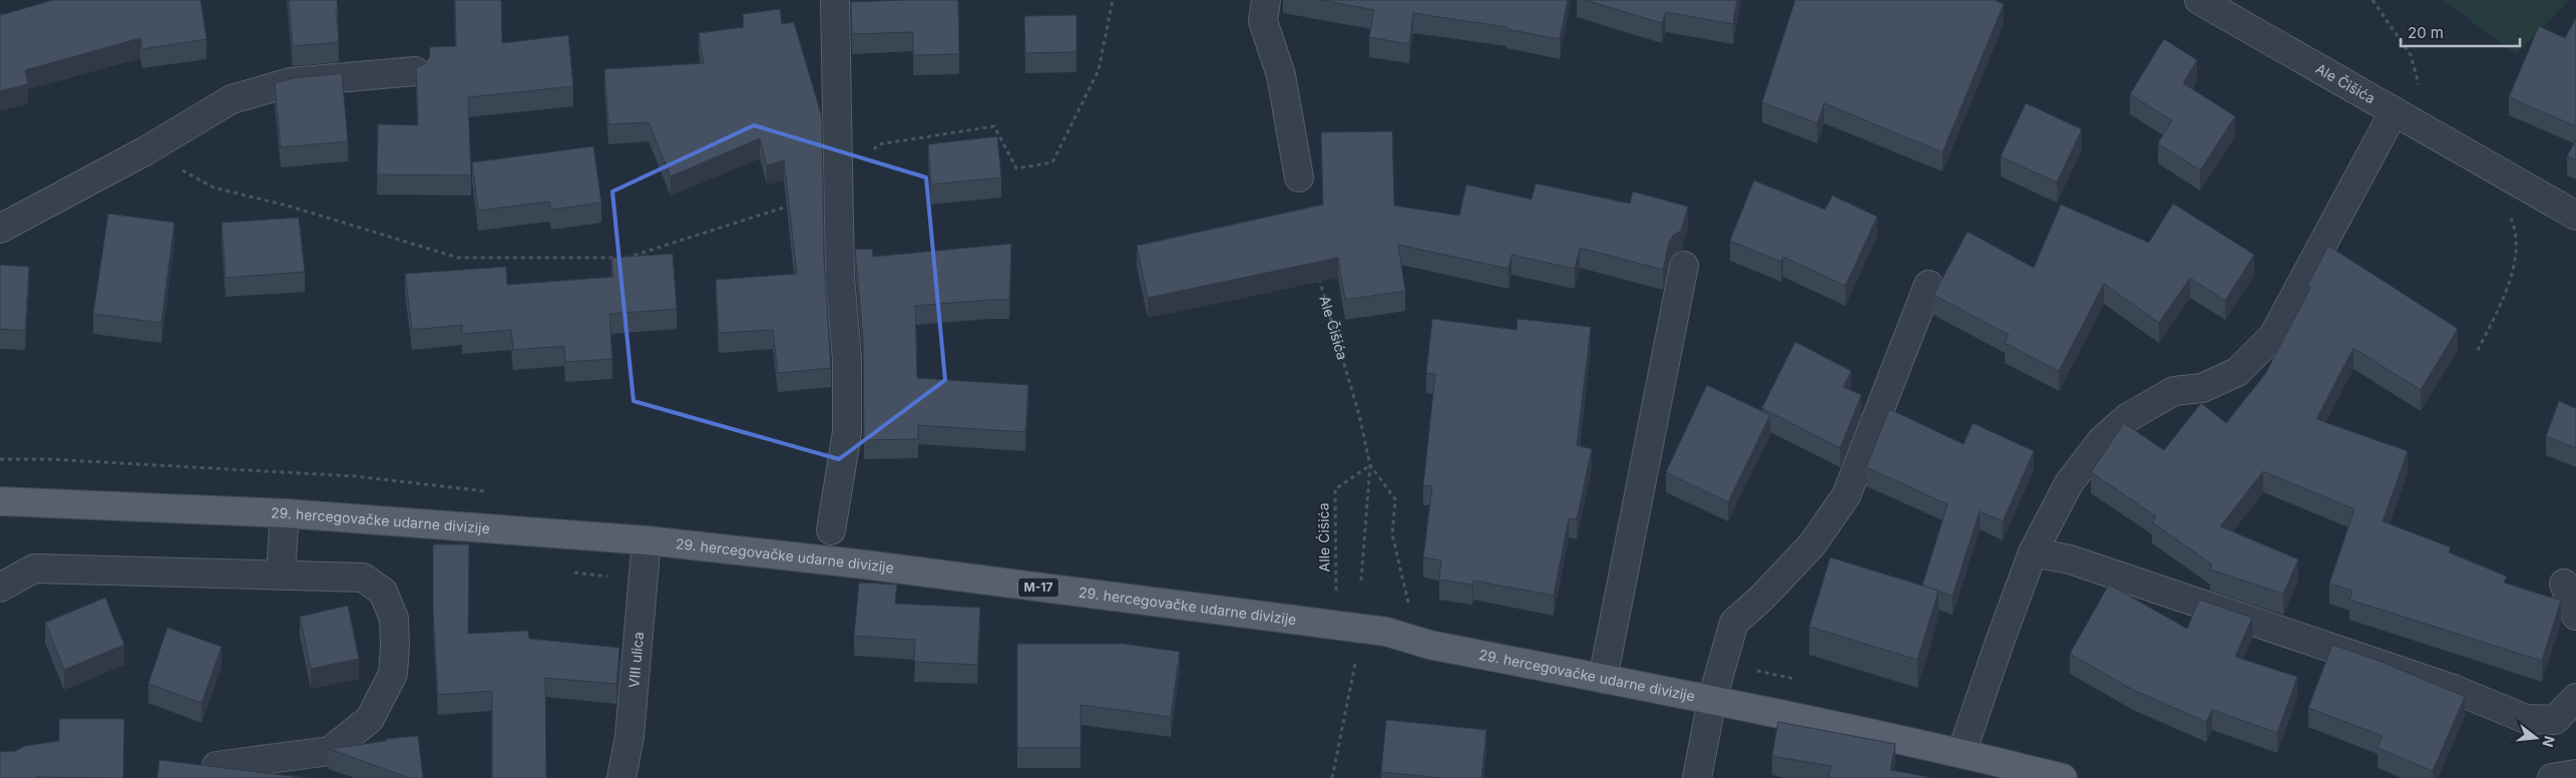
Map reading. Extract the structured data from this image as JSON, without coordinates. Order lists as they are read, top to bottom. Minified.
{"streets":{"main road":["29. hercegovačke udarne divizije","M-17"],"street":["Ale Čišića","VIII ulica"],"path":["Alle Ćišića"]},"crossings":[["Ale Čišića","29. hercegovačke udarne divizije"],["Ale Čišića","Alle Ćišića"],["29. hercegovačke udarne divizije","VIII ulica"]],"scale_bar":"20 m","north":"right"}
